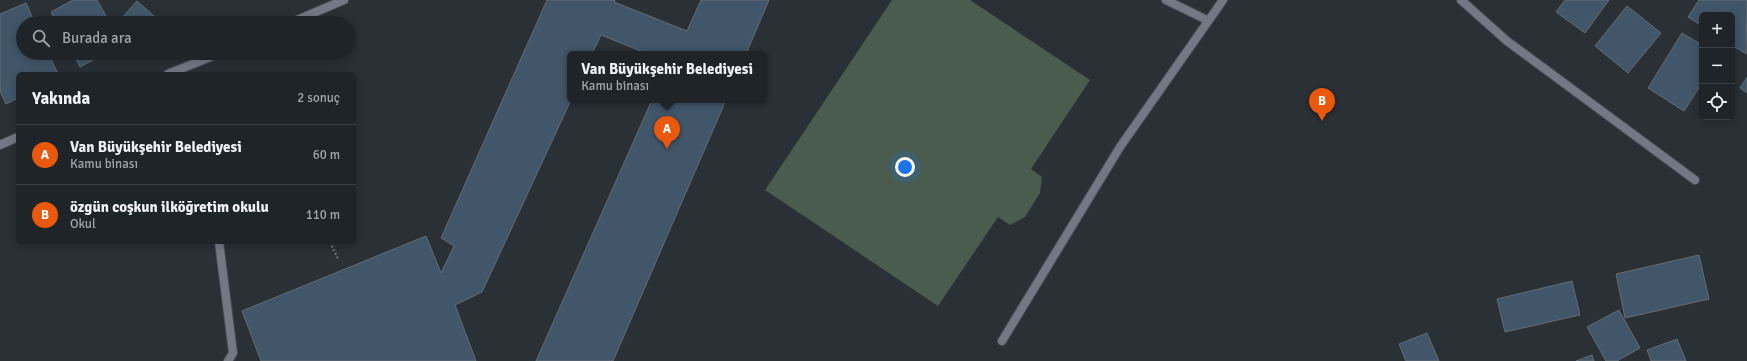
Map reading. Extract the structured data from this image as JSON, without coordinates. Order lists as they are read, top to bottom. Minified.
{"page":{"map_buttons":["+","−"],"search":"Burada ara","popup":["Van Büyükşehir Belediyesi","Kamu binası"],"heading":["Yakında","2 sonuç"],"pins":["B","A"],"list":[{"mark":"A","name":"Van Büyükşehir Belediyesi","note":"Kamu binası","value":"60 m"},{"mark":"B","name":"özgün coşkun ilköğretim okulu","note":"Okul","value":"110 m"}]}}
